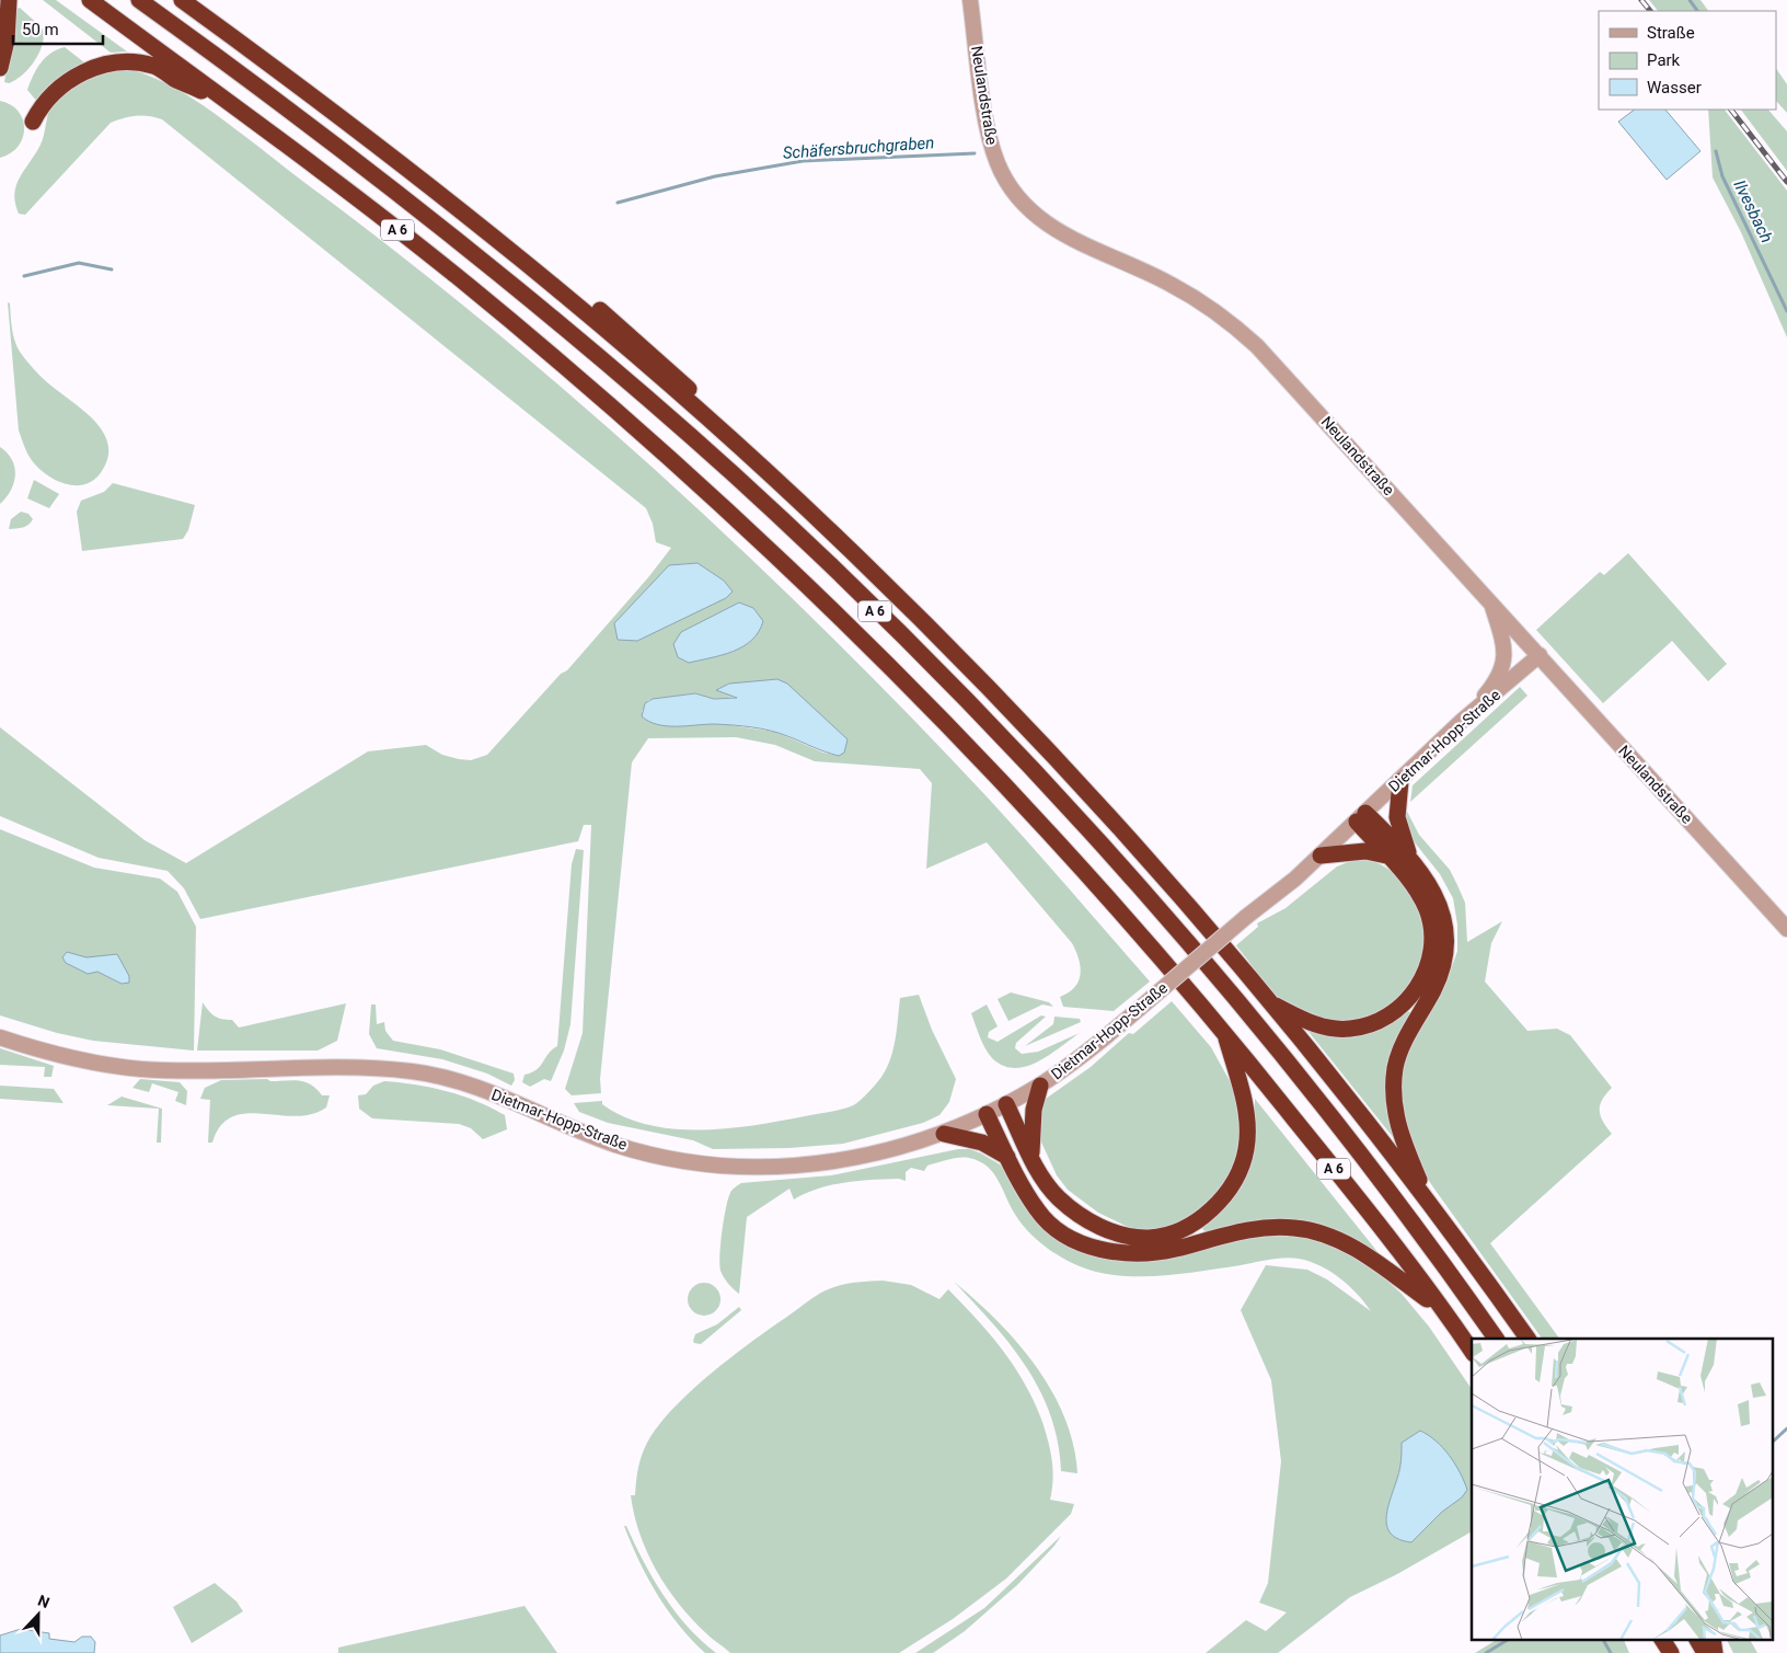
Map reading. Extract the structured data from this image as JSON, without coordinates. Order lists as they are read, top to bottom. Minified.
{"streets":{"highway":["A 6"],"street":["Neulandstraße","Dietmar-Hopp-Straße"]},"crossings":[["Neulandstraße","Dietmar-Hopp-Straße"]],"water":["Schäfersbruchgraben","Ilvesbach"],"legend":["Straße","Park","Wasser"],"scale_bar":"50 m","north":"top"}
